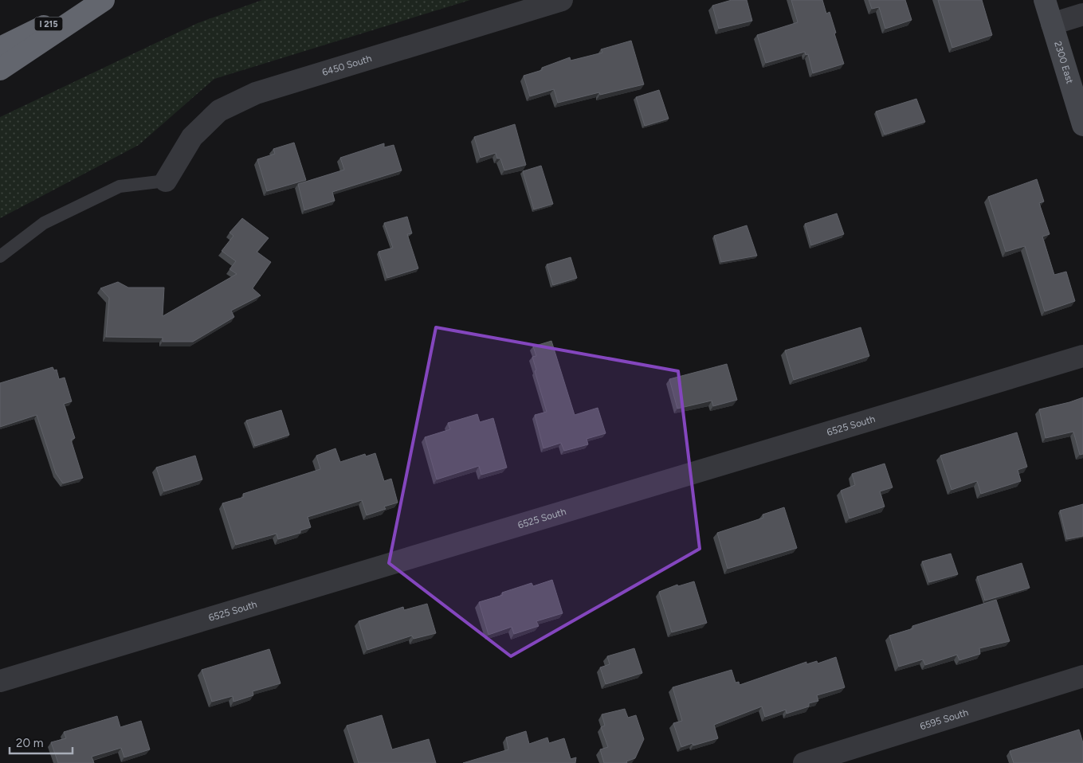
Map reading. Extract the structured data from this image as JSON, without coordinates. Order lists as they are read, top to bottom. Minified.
{"streets":{"highway":["I 215"],"street":["2300 East","6450 South","6525 South","6595 South"]},"scale_bar":"20 m"}
